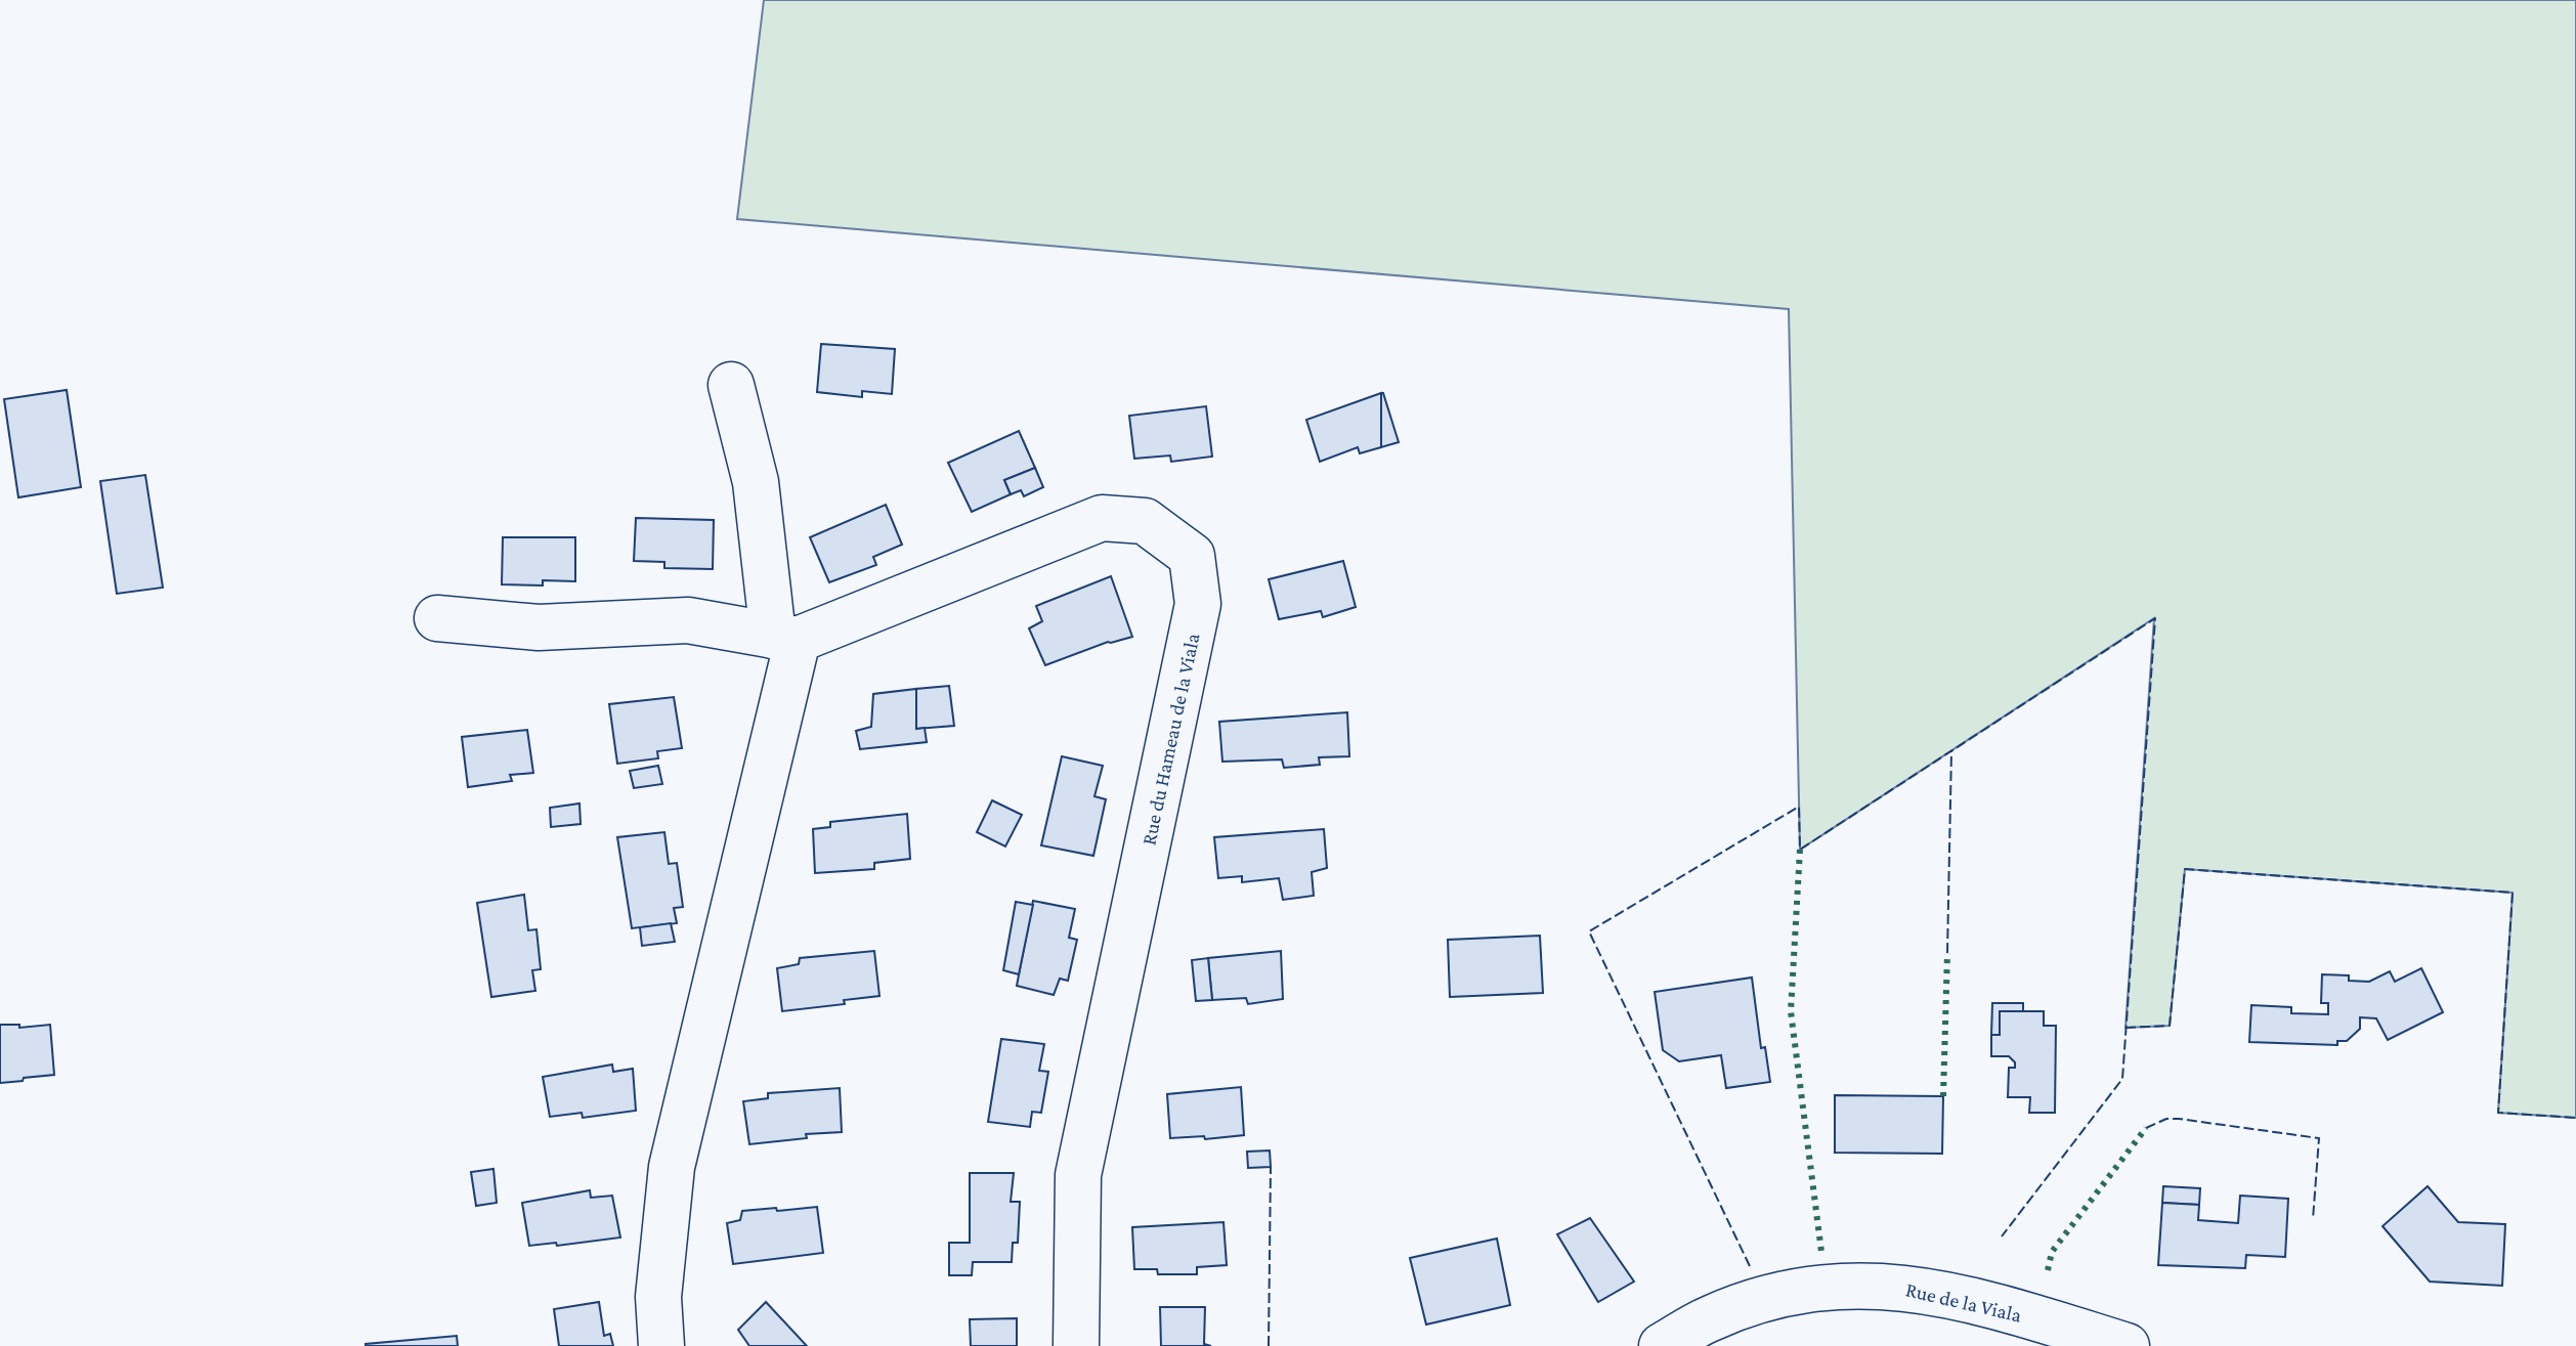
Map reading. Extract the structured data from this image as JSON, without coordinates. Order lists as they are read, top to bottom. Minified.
{"streets":{"street":["Rue du Hameau de la Viala","Rue de la Viala"]}}
